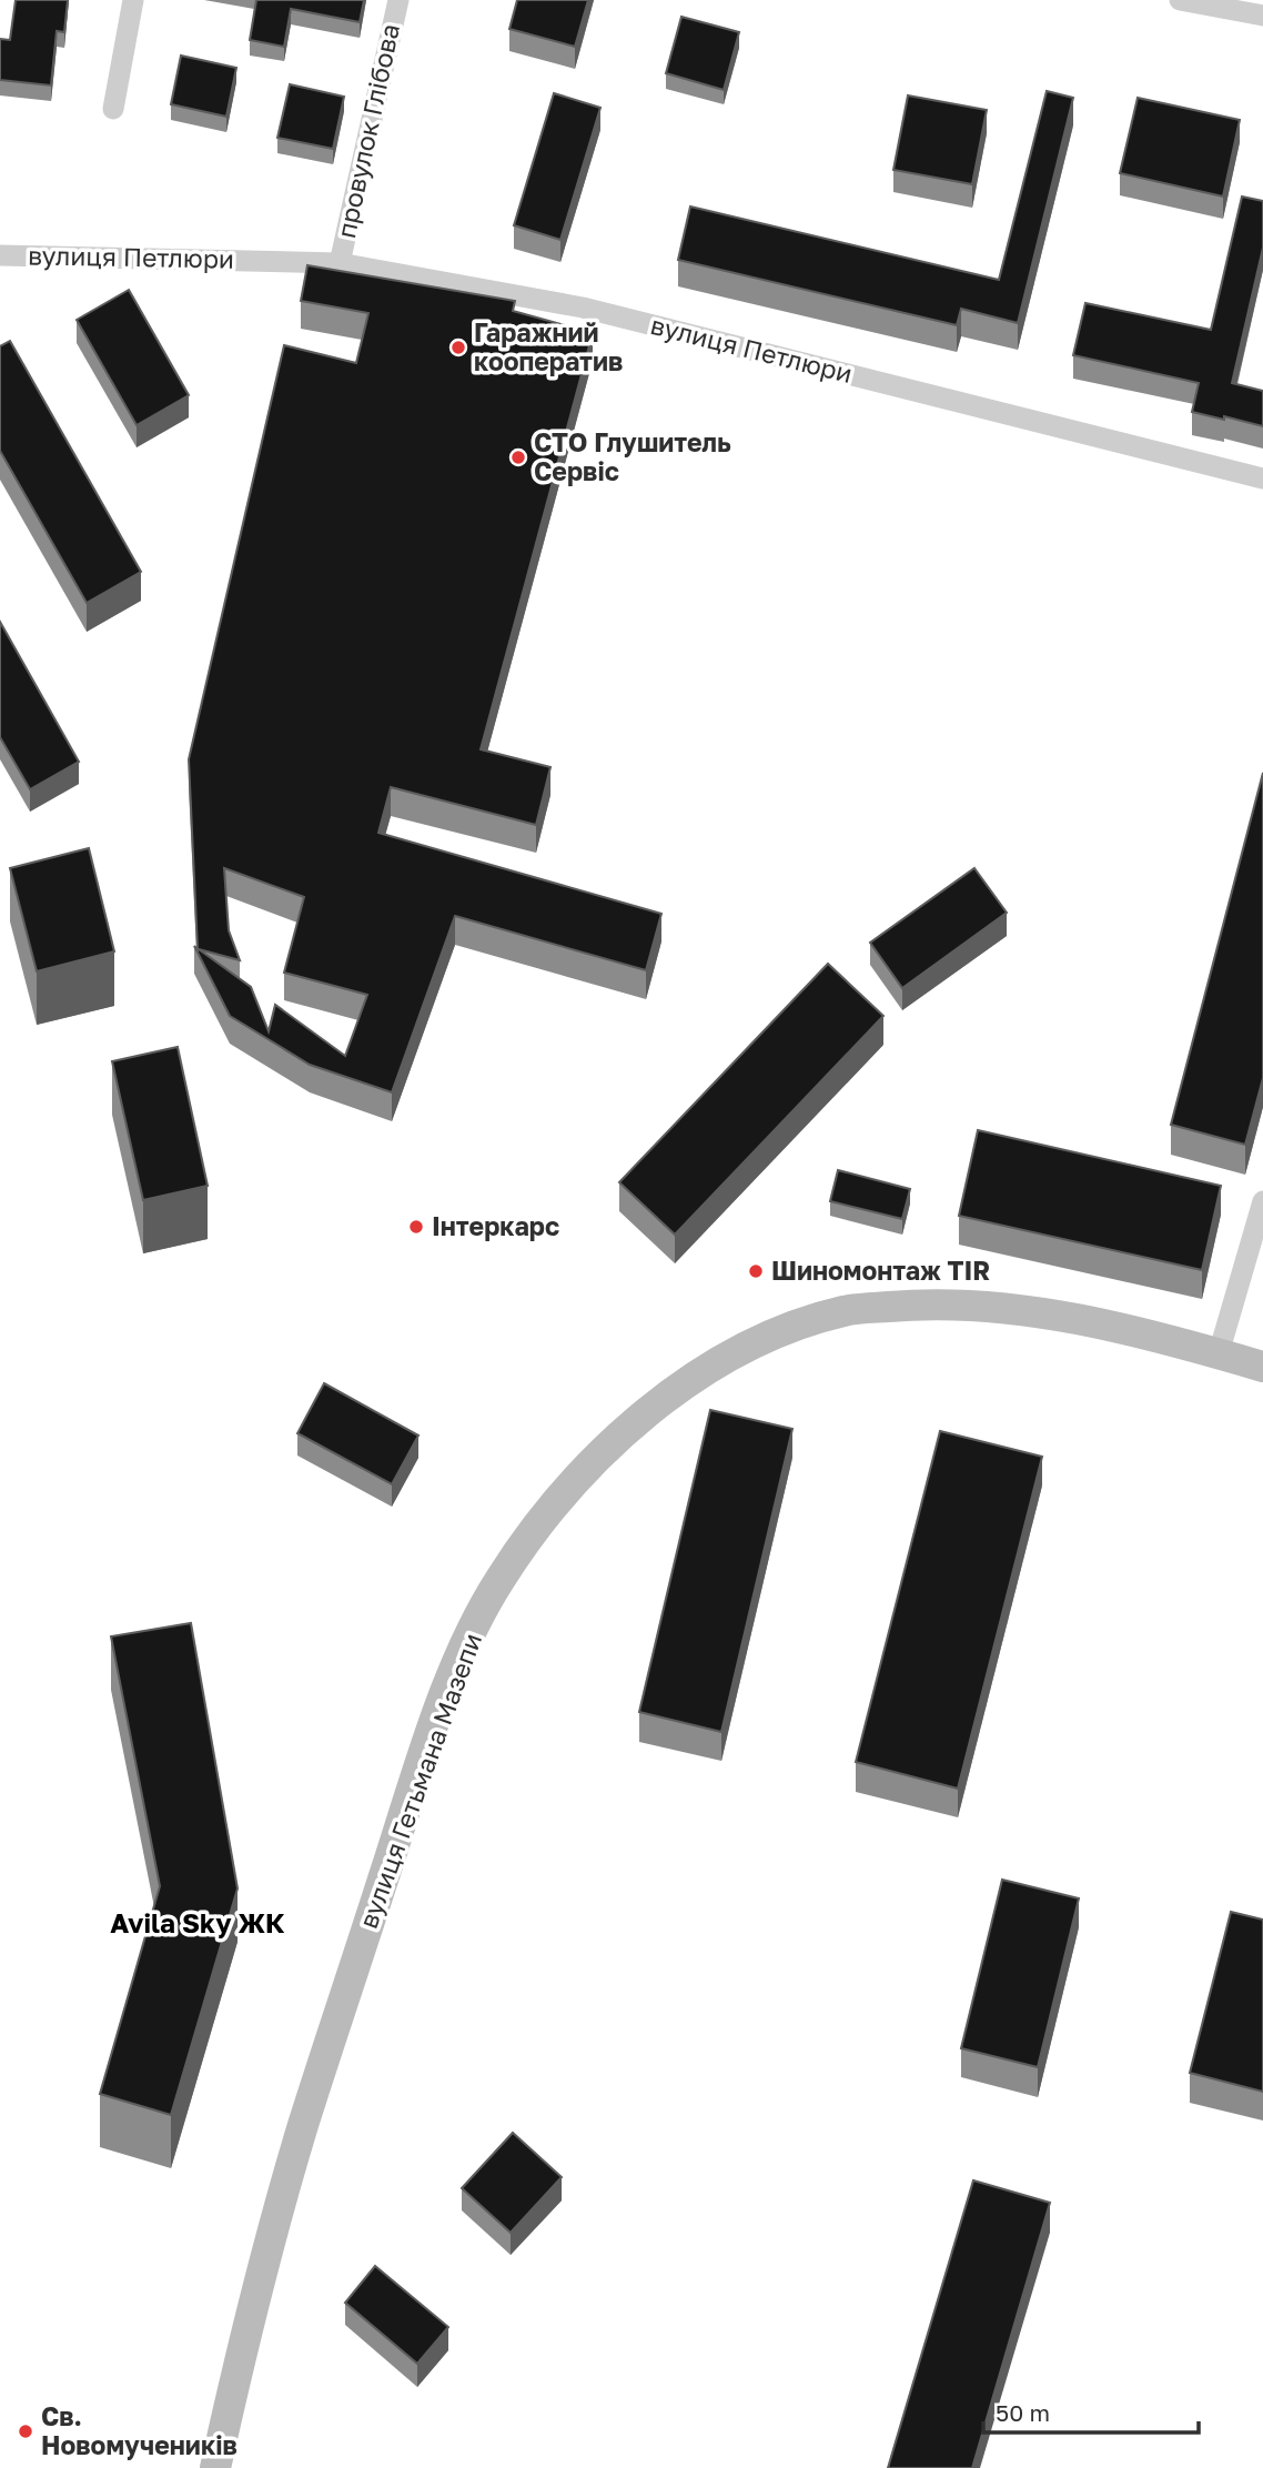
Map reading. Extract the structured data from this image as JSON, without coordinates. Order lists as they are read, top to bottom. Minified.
{"streets":{"main road":["вулиця Гетьмана Мазепи"],"street":["провулок Глібова","вулиця Петлюри"]},"crossings":[["провулок Глібова","вулиця Петлюри"]],"districts":["Avila Sky ЖК"],"places":["Гаражний кооператив","СТО Глушитель Сервіс","Інтеркарс","Шиномонтаж TIR","Св. Новомучеників"],"scale_bar":"50 m"}
